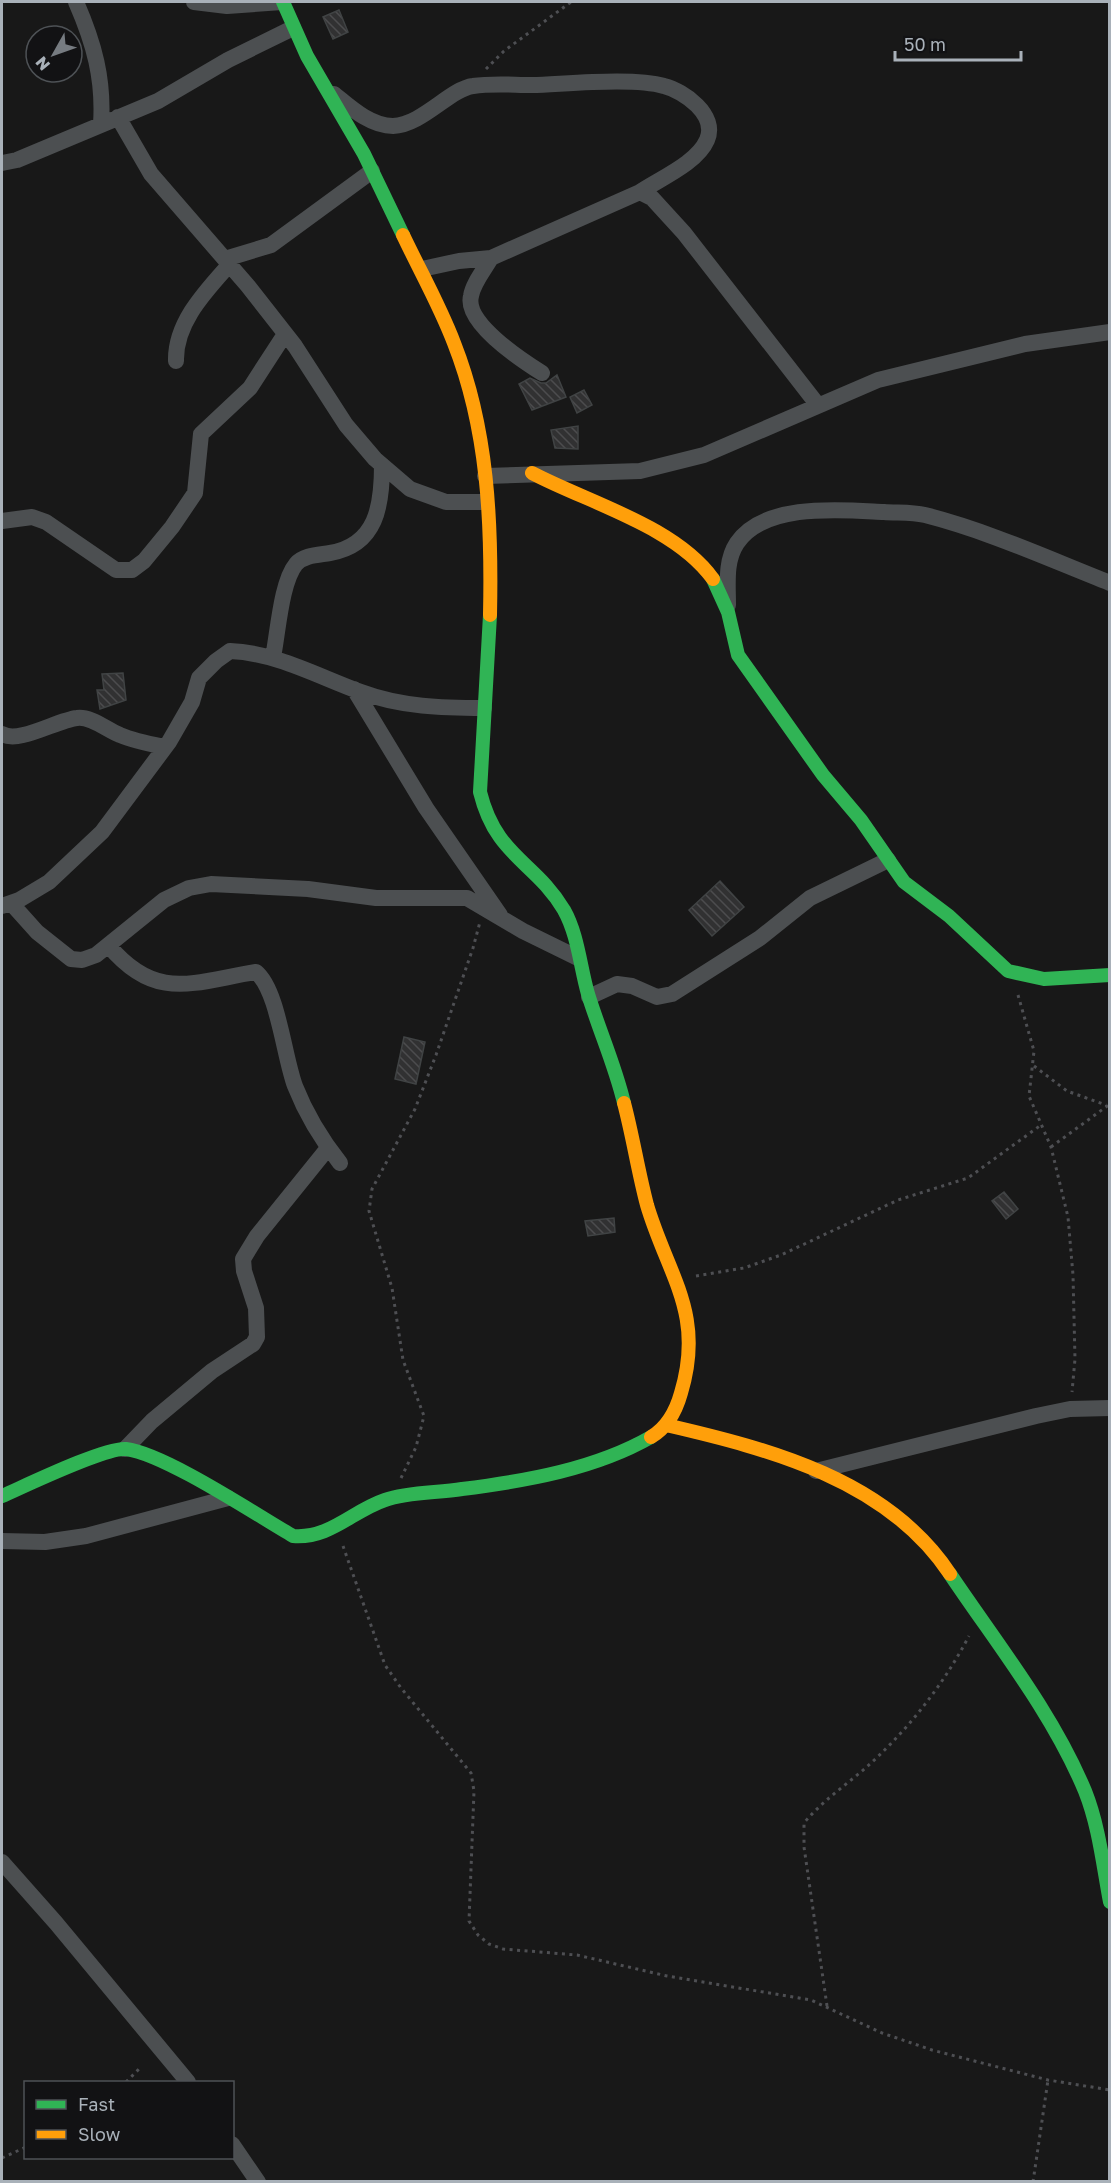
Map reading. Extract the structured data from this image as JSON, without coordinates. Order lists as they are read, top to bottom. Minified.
{"legend":["Fast","Slow"],"scale_bar":"50 m","north":"bottom left"}
